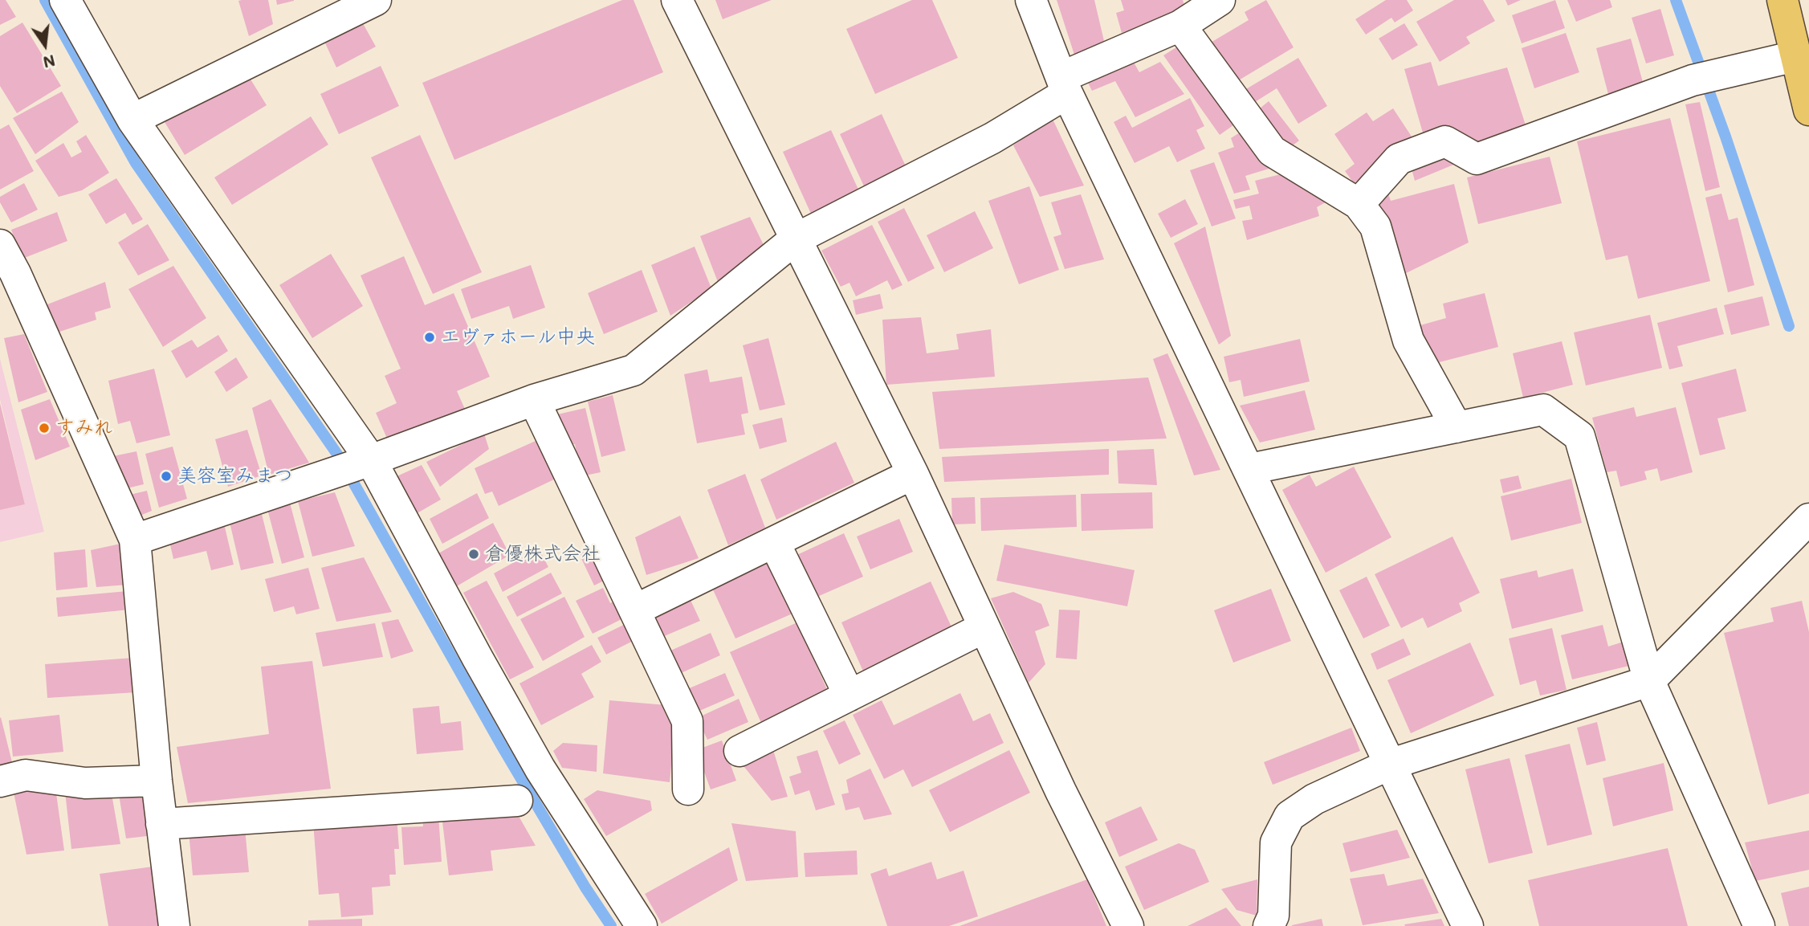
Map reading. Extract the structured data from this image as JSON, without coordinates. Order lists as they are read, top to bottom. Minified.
{"places":["エヴァホール中央","すみれ","美容室みまつ","倉優株式会社"],"north":"bottom"}
